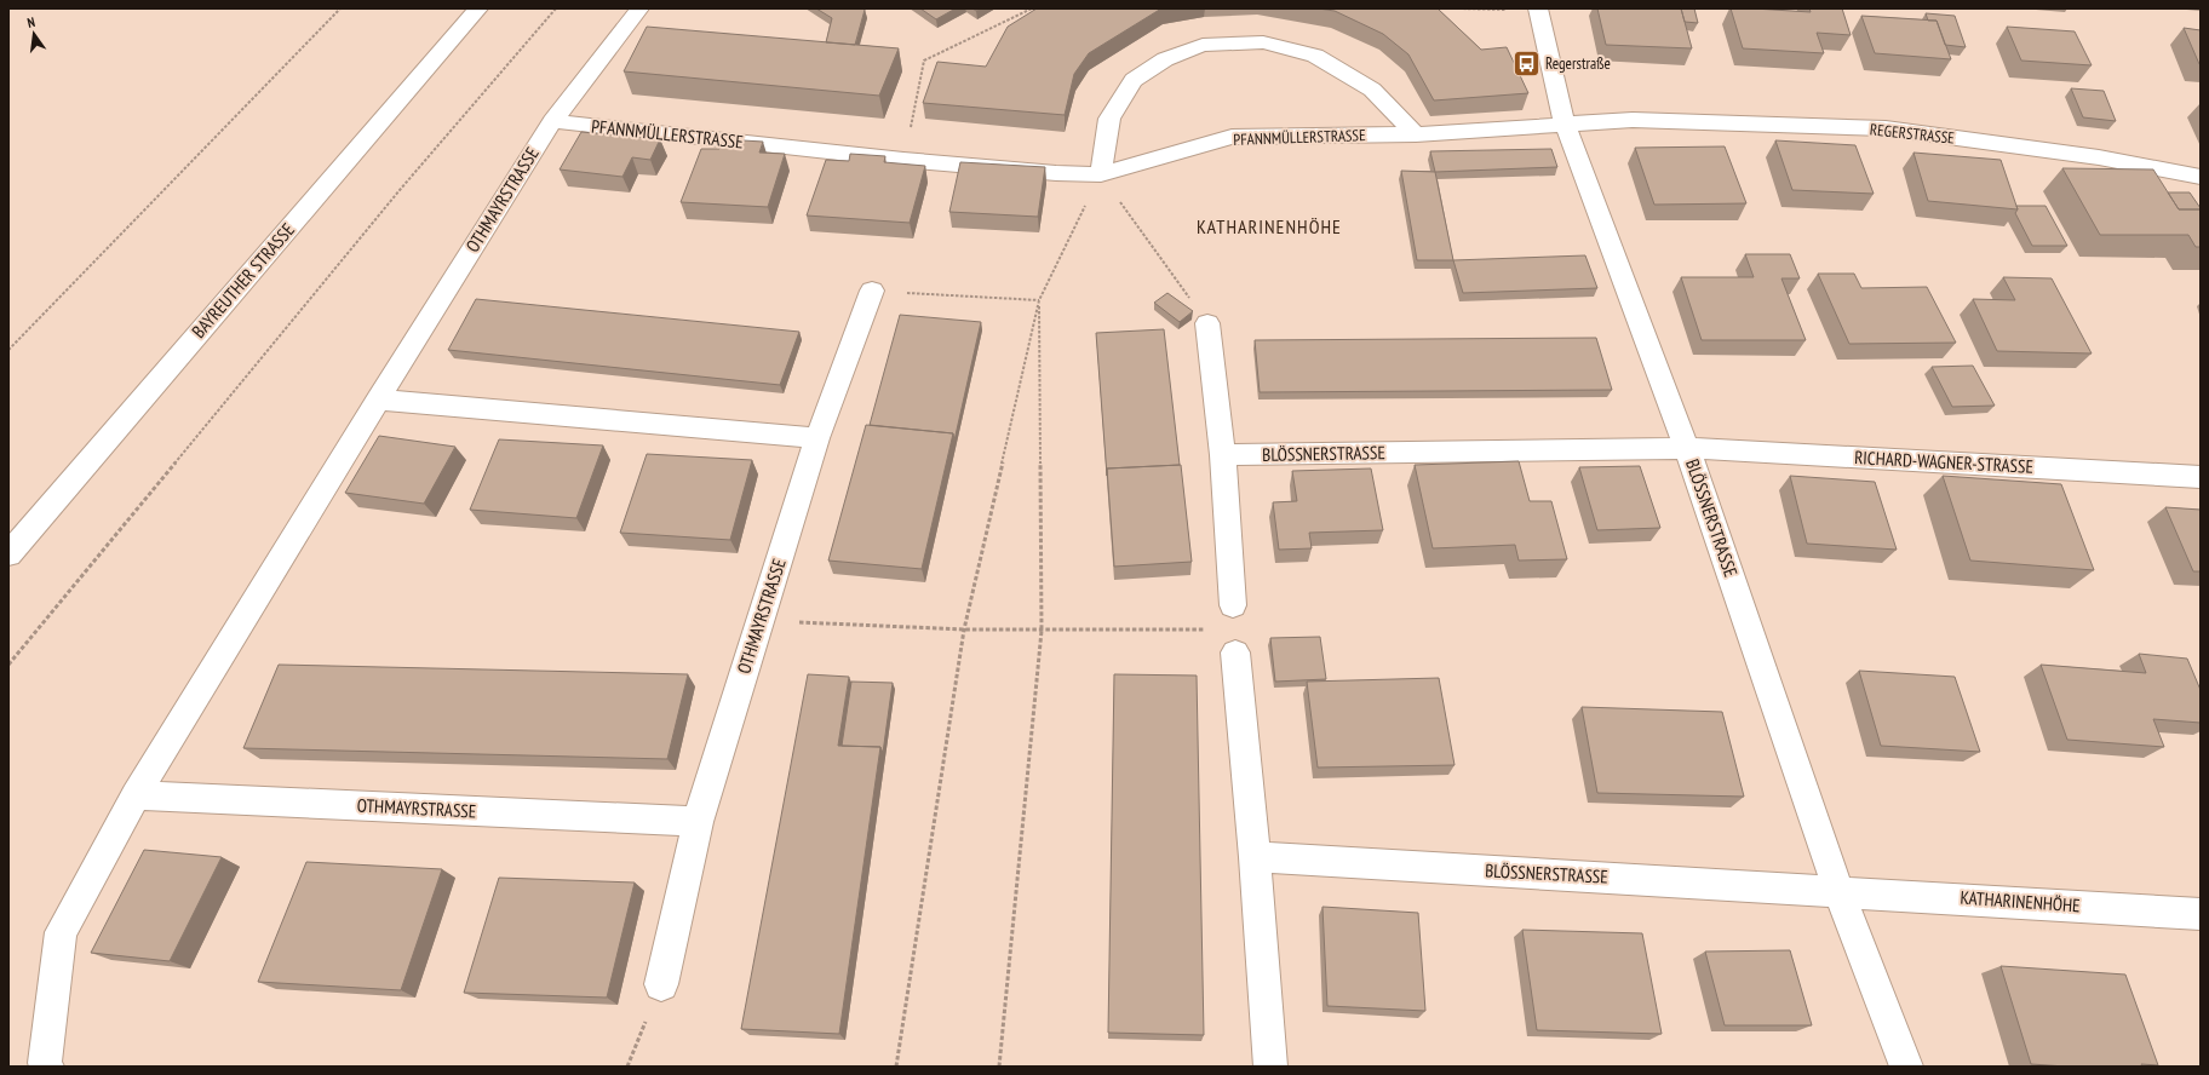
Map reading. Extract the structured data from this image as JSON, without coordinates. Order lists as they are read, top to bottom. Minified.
{"streets":{"street":["REGERSTRASSE","PFANNMÜLLERSTRASSE","OTHMAYRSTRASSE","BAYREUTHER STRASSE","BLÖSSNERSTRASSE","RICHARD-WAGNER-STRASSE","KATHARINENHÖHE"]},"crossings":[["REGERSTRASSE","PFANNMÜLLERSTRASSE"],["REGERSTRASSE","BLÖSSNERSTRASSE"],["PFANNMÜLLERSTRASSE","OTHMAYRSTRASSE"],["PFANNMÜLLERSTRASSE","BLÖSSNERSTRASSE"],["BLÖSSNERSTRASSE","RICHARD-WAGNER-STRASSE"],["BLÖSSNERSTRASSE","KATHARINENHÖHE"]],"districts":["KATHARINENHÖHE"],"places":{"bus stop":["Regerstraße"]},"north":"top"}
